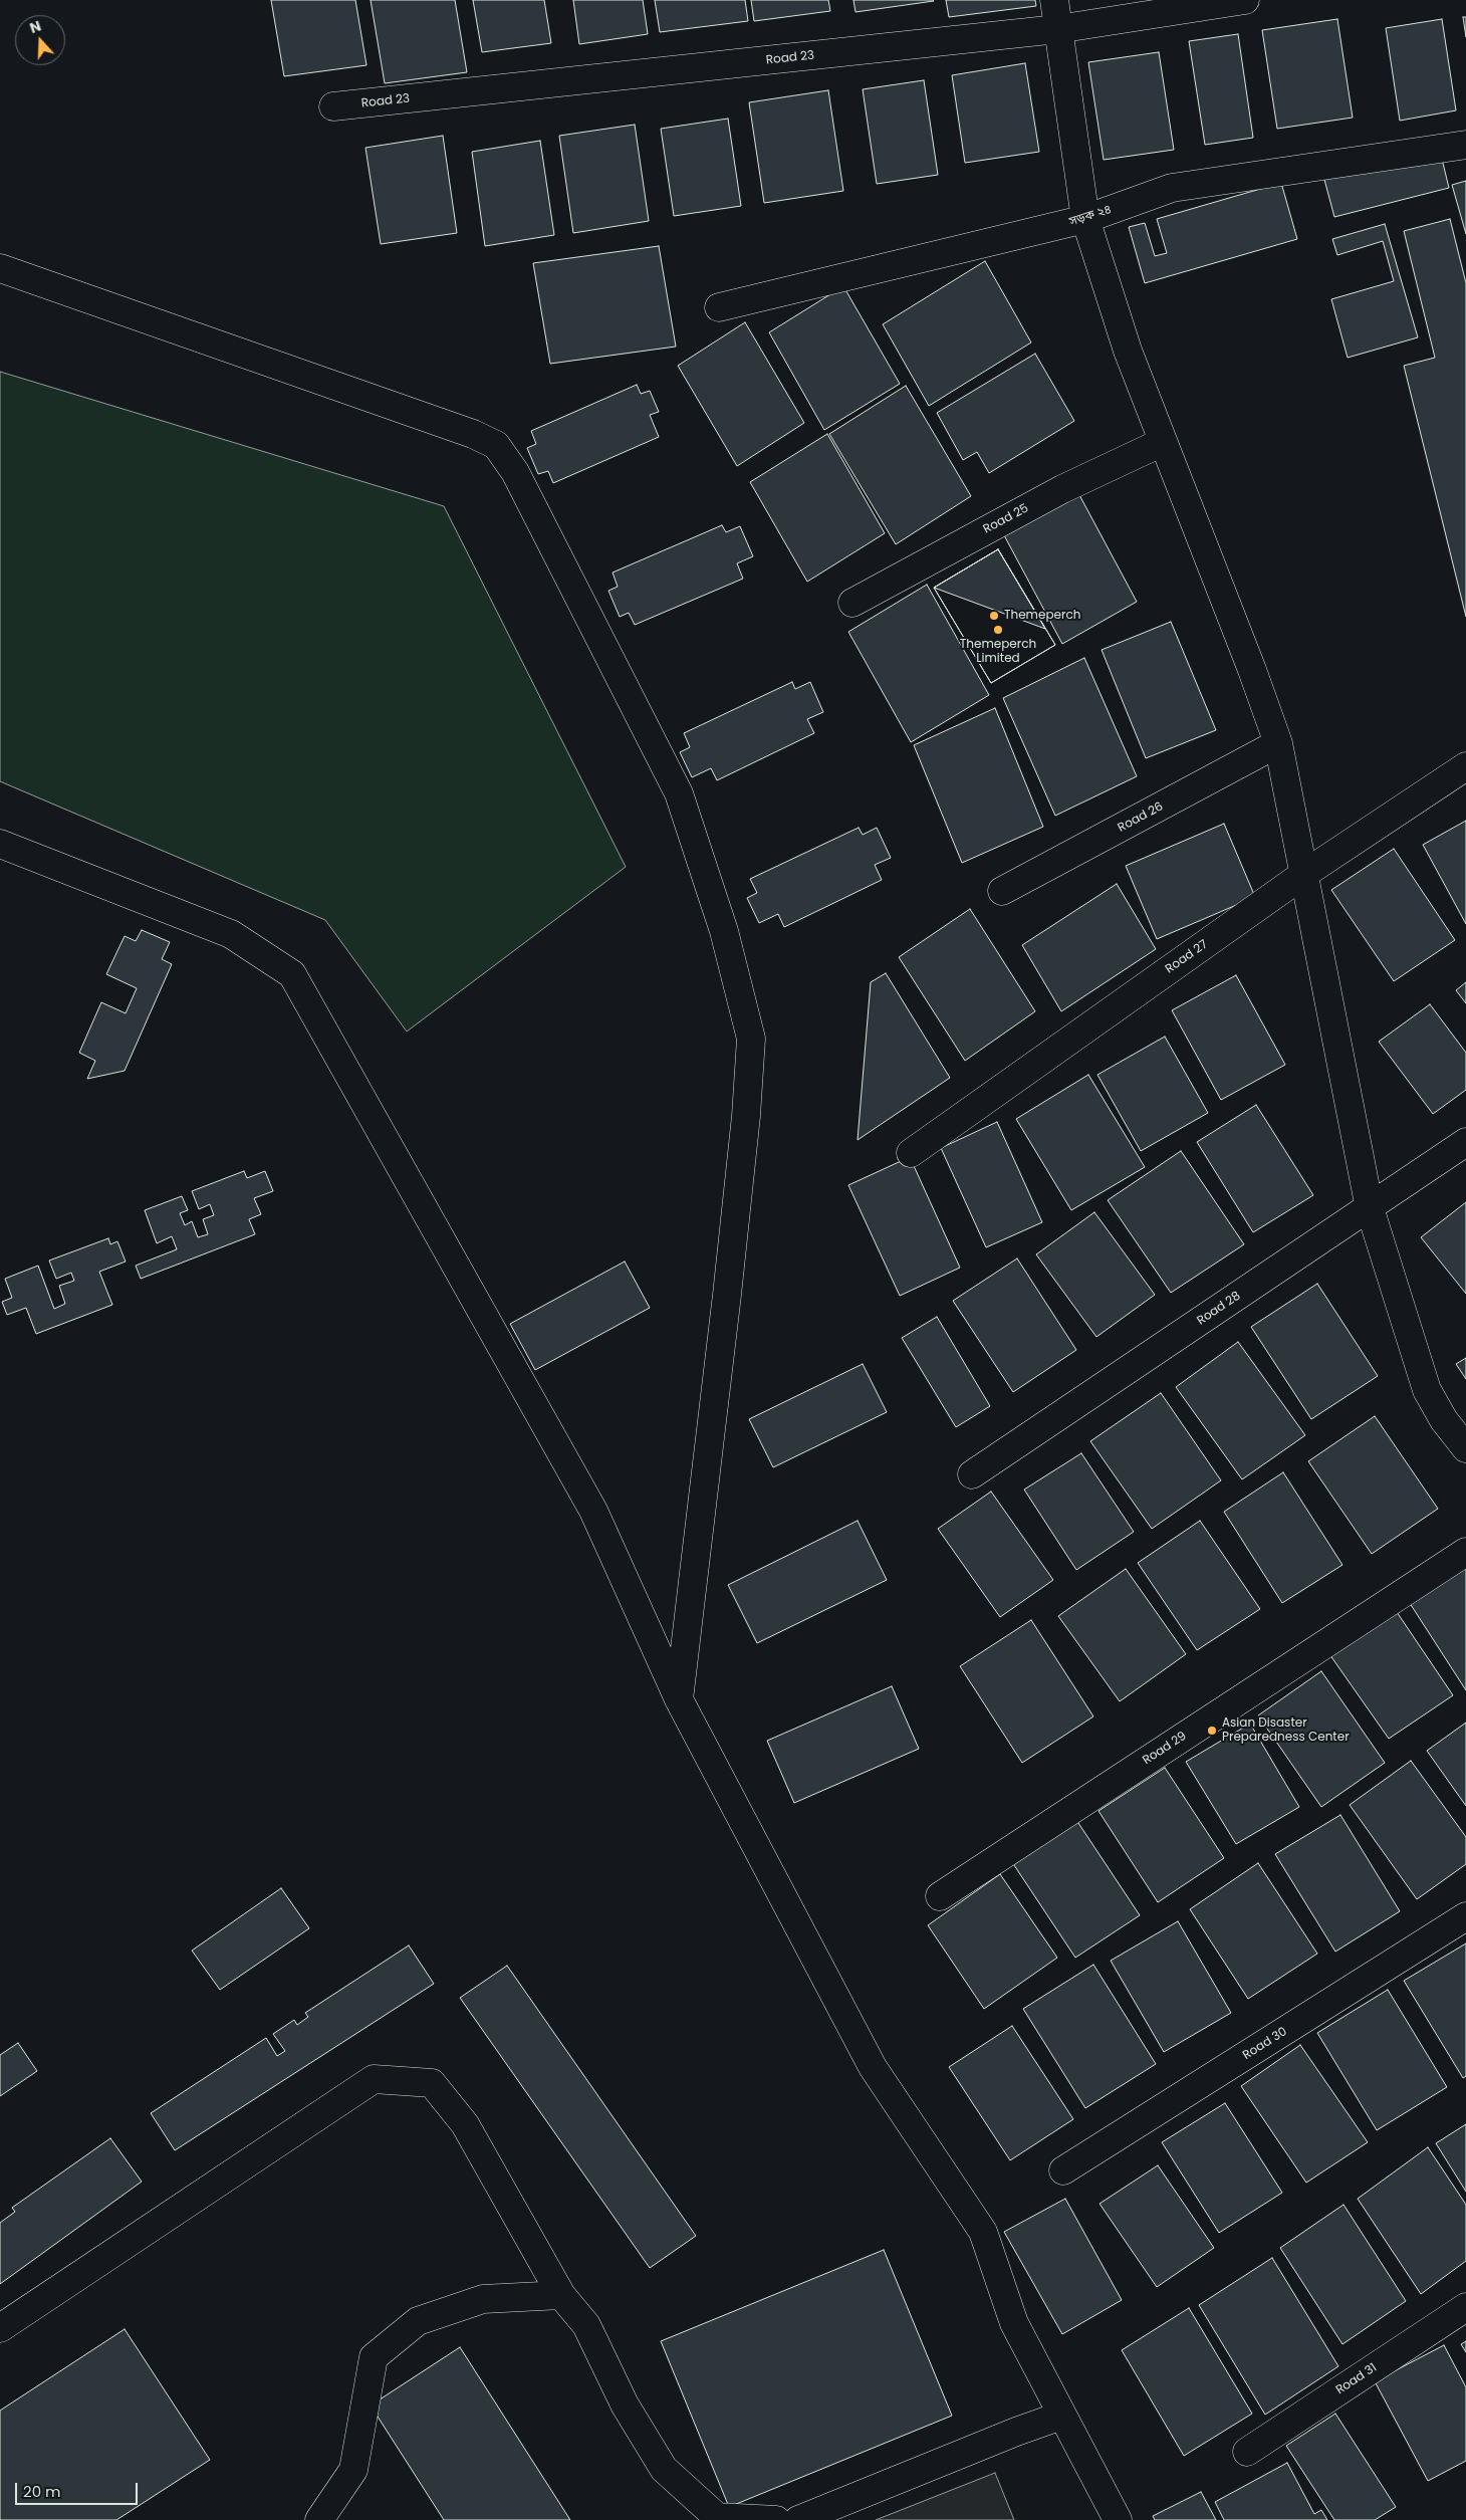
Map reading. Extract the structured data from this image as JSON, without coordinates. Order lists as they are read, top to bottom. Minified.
{"streets":{"street":["Road 23","সড়ক ২৪","Road 25","Road 26","Road 27","Road 28","Road 29","Road 30","Road 31"]},"places":["Themeperch","Themeperch Limited","Asian Disaster Preparedness Center"],"scale_bar":"20 m","north":"top"}
